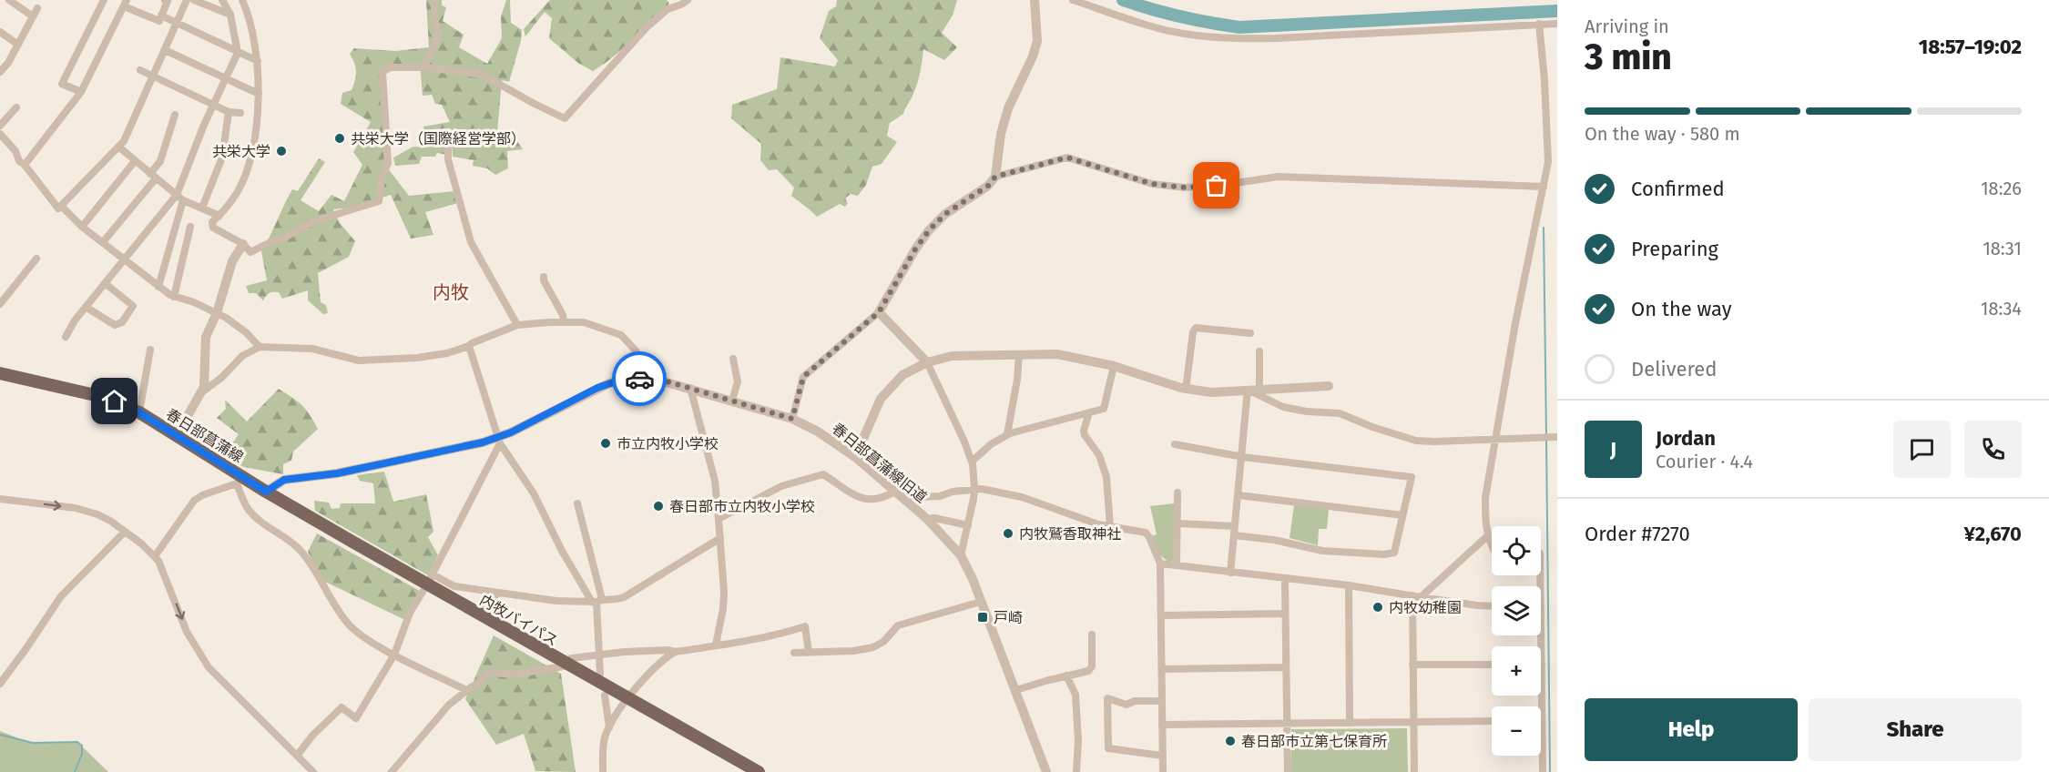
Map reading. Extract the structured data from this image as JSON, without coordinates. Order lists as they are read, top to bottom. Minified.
{"streets":{"main road":["春日部菖蒲線","内牧バイパス"],"street":["春日部菖蒲線旧道"]},"crossings":[["春日部菖蒲線","春日部菖蒲線旧道"],["春日部菖蒲線","内牧バイパス"],["春日部菖蒲線旧道","内牧バイパス"]],"districts":["内牧"],"places":{"other":["共栄大学（国際経営学部）","共栄大学","市立内牧小学校","春日部市立内牧小学校","内牧鷲香取神社","内牧幼稚園","春日部市立第七保育所"],"transit":["戸崎"]},"page":{"heading":["3 min","Arriving in","18:57–19:02"],"panel":["Jordan","Courier · 4.4","Order #7270","¥2,670"],"bar":"On the way · 580 m","list":[["Confirmed","18:26"],["Preparing","18:31"],["On the way","18:34"],"Delivered"],"round":"J","map_buttons":["+","−"],"buttons":["Help","Share"]}}
